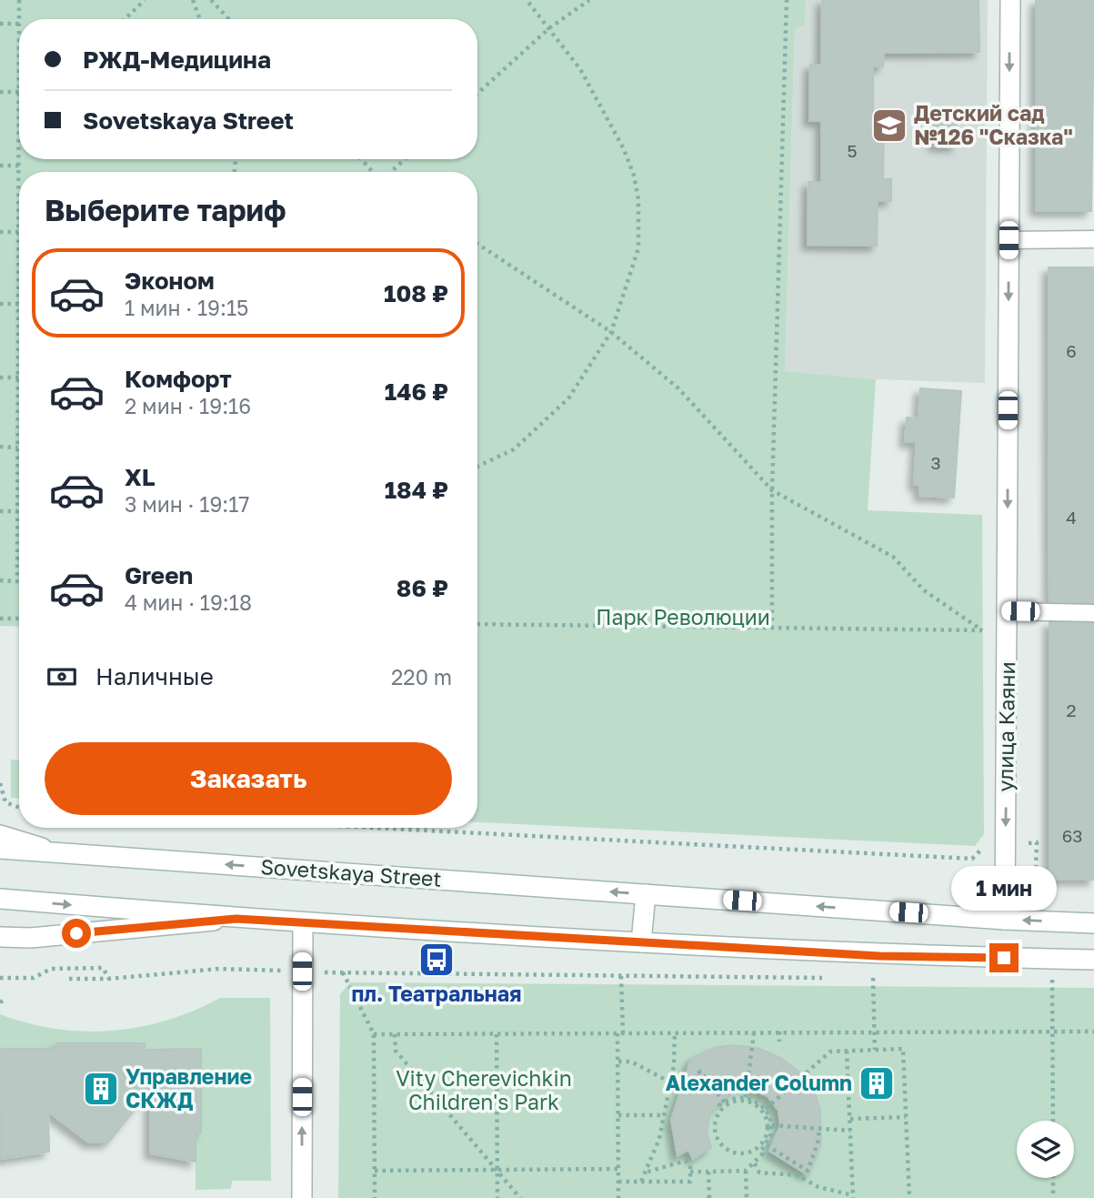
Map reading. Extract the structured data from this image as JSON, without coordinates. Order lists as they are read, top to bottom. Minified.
{"streets":{"main road":["улица Каяни","Sovetskaya Street"]},"crossings":[["улица Каяни","Sovetskaya Street"]],"one_way":["улица Каяни"],"parks":["Парк Революции","Vity Cherevichkin Children's Park"],"places":{"school or university":["Детский сад №126 \"Сказка\""],"bus stop":["пл. Театральная"],"building":["Alexander Column","Управление СКЖД"]},"house_numbers":["5","6","3","4","2","63"],"page":{"banner":["РЖД-Медицина","Sovetskaya Street"],"heading":"Выберите тариф","list":[{"name":"Эконом","note":"1 мин · 19:15","value":"108 ₽"},{"name":"Комфорт","note":"2 мин · 19:16","value":"146 ₽"},{"name":"XL","note":"3 мин · 19:17","value":"184 ₽"},{"name":"Green","note":"4 мин · 19:18","value":"86 ₽"}],"pay":["Наличные","220 m"],"buttons":"Заказать","bubble":"1 мин"}}
